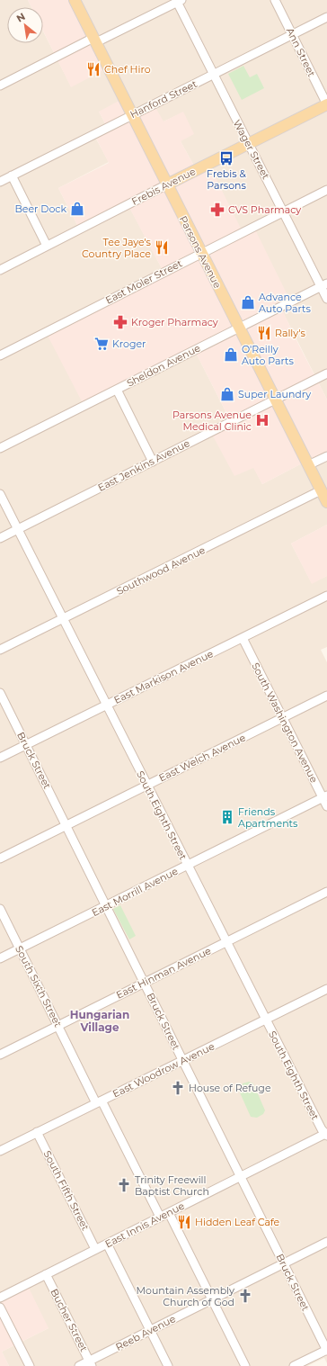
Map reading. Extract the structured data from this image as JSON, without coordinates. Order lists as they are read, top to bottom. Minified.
{"streets":{"main road":["Frebis Avenue","Parsons Avenue"],"street":["Ann Street","Hanford Street","Wager Street","East Moler Street","Sheldon Avenue","East Jenkins Avenue","Southwood Avenue","East Markison Avenue","South Washington Avenue","East Welch Avenue","Bruck Street","South Eighth Street","East Morrill Avenue","East Hinman Avenue","South Sixth Street","East Woodrow Avenue","South Fifth Street","East Innis Avenue","Bucher Street","Reeb Avenue"]},"crossings":[["Ann Street","Hanford Street"],["Ann Street","Frebis Avenue"],["Hanford Street","Wager Street"],["Hanford Street","Parsons Avenue"],["Wager Street","Frebis Avenue"],["Wager Street","East Moler Street"],["Wager Street","Sheldon Avenue"],["Frebis Avenue","Parsons Avenue"],["Parsons Avenue","East Moler Street"],["Parsons Avenue","Sheldon Avenue"],["Parsons Avenue","East Jenkins Avenue"],["Parsons Avenue","Southwood Avenue"],["East Jenkins Avenue","South Eighth Street"],["Southwood Avenue","South Eighth Street"],["East Markison Avenue","South Washington Avenue"],["East Markison Avenue","Bruck Street"],["East Markison Avenue","South Eighth Street"],["South Washington Avenue","East Welch Avenue"],["South Washington Avenue","East Morrill Avenue"],["East Welch Avenue","Bruck Street"],["East Welch Avenue","South Eighth Street"],["Bruck Street","East Morrill Avenue"],["Bruck Street","East Hinman Avenue"],["Bruck Street","East Woodrow Avenue"],["Bruck Street","East Innis Avenue"],["Bruck Street","Reeb Avenue"],["South Eighth Street","East Morrill Avenue"],["South Eighth Street","East Hinman Avenue"],["South Eighth Street","East Woodrow Avenue"],["South Eighth Street","East Innis Avenue"],["East Morrill Avenue","South Sixth Street"],["East Hinman Avenue","South Sixth Street"],["South Sixth Street","East Woodrow Avenue"],["South Sixth Street","East Innis Avenue"],["East Woodrow Avenue","South Fifth Street"],["South Fifth Street","East Innis Avenue"],["East Innis Avenue","Bucher Street"],["Bucher Street","Reeb Avenue"]],"districts":["Hungarian Village"],"places":{"restaurant":["Chef Hiro","Tee Jaye's Country Place","Rally's","Hidden Leaf Cafe"],"bus stop":["Frebis & Parsons"],"shop":["Beer Dock","Advance Auto Parts","O'Reilly Auto Parts","Super Laundry"],"pharmacy":["CVS Pharmacy","Kroger Pharmacy"],"supermarket":["Kroger"],"hospital":["Parsons Avenue Medical Clinic"],"building":["Friends Apartments"],"church":["House of Refuge","Trinity Freewill Baptist Church","Mountain Assembly Church of God"]},"north":"top left"}
